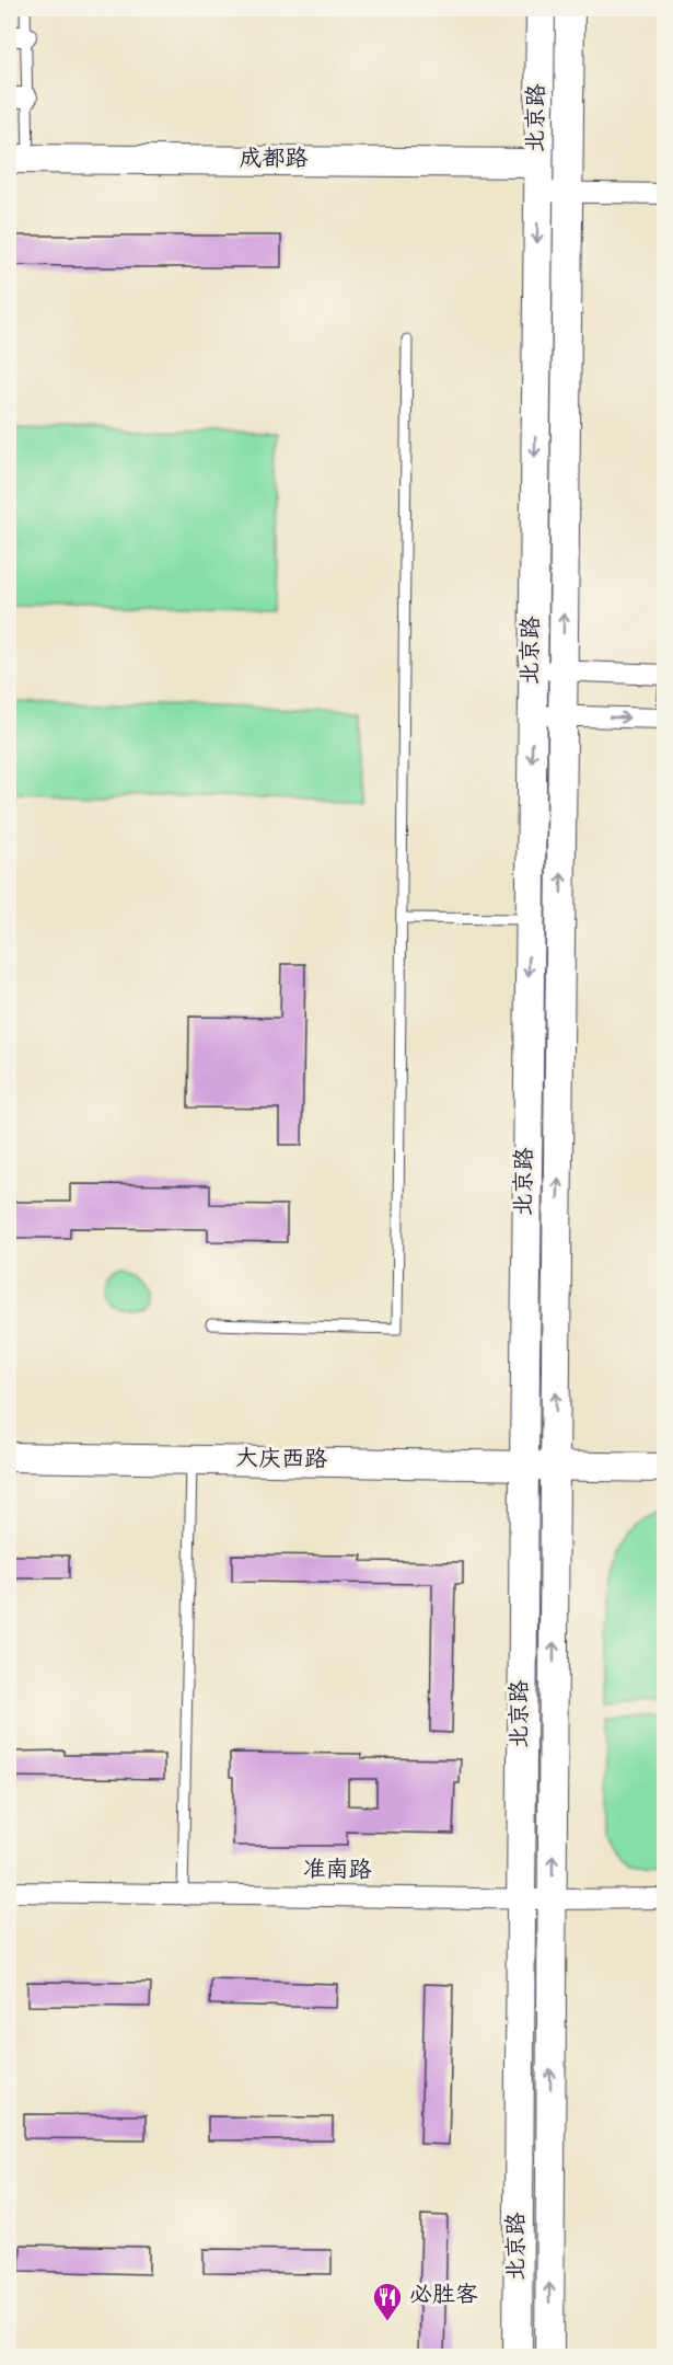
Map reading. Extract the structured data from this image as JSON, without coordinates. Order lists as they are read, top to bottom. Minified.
{"streets":{"main road":["北京路","成都路","大庆西路"],"street":["准南路"]},"crossings":[["北京路","成都路"],["北京路","大庆西路"],["北京路","准南路"]],"places":{"restaurant":["必胜客"]}}
